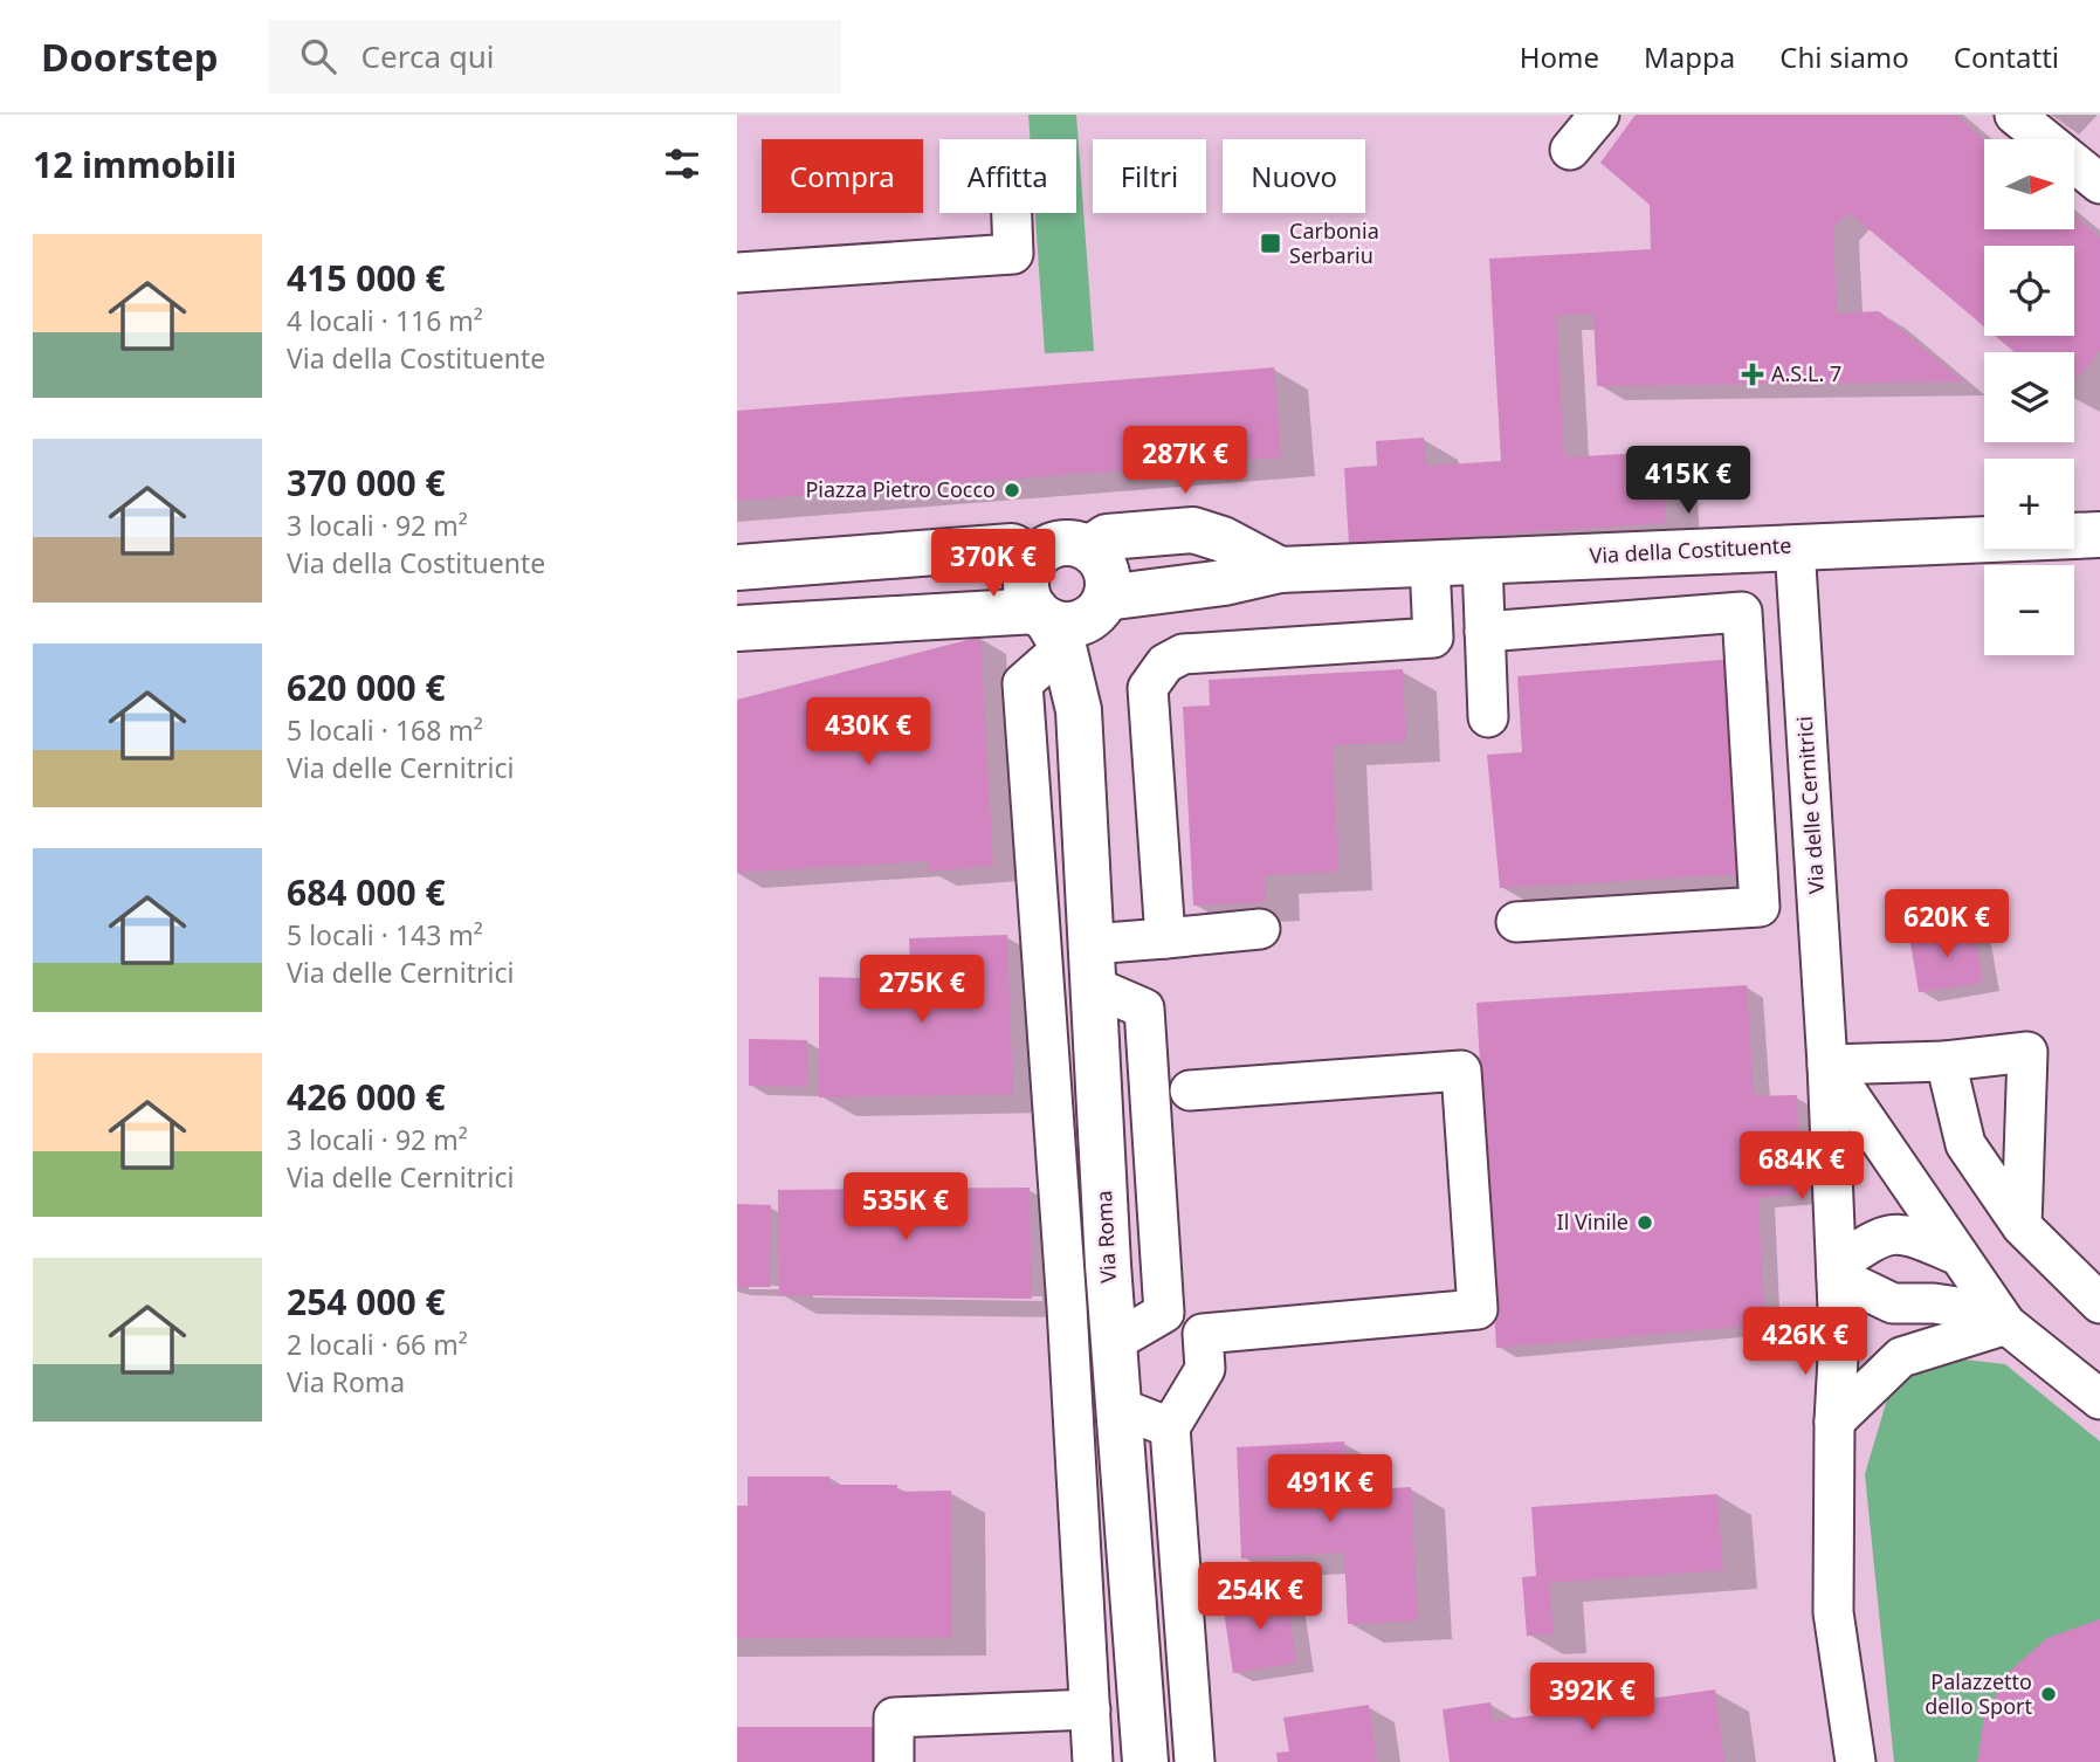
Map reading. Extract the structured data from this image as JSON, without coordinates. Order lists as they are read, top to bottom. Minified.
{"streets":{"main road":["Via della Costituente","Via Roma"],"street":["Via delle Cernitrici"]},"crossings":[["Via della Costituente","Via delle Cernitrici"],["Via della Costituente","Via Roma"]],"places":{"transit":["Carbonia Serbariu"],"health":["A.S.L. 7"],"other":["Piazza Pietro Cocco","Il Vinile","Palazzetto dello Sport"]},"north":"right","page":{"header":"Doorstep","search":"Cerca qui","nav":["Home","Mappa","Chi siamo","Contatti"],"heading":"12 immobili","map_buttons":["+","−"],"chip":["Compra","Affitta","Filtri","Nuovo"],"list":[{"name":"415 000 €","note":"4 locali · 116 m² · Via della Costituente"},{"name":"370 000 €","note":"3 locali · 92 m² · Via della Costituente"},{"name":"620 000 €","note":"5 locali · 168 m² · Via delle Cernitrici"},{"name":"684 000 €","note":"5 locali · 143 m² · Via delle Cernitrici"},{"name":"426 000 €","note":"3 locali · 92 m² · Via delle Cernitrici"},{"name":"254 000 €","note":"2 locali · 66 m² · Via Roma"}],"price":["287K €","415K €","370K €","430K €","620K €","275K €","684K €","535K €","426K €","491K €","254K €","392K €"]}}
